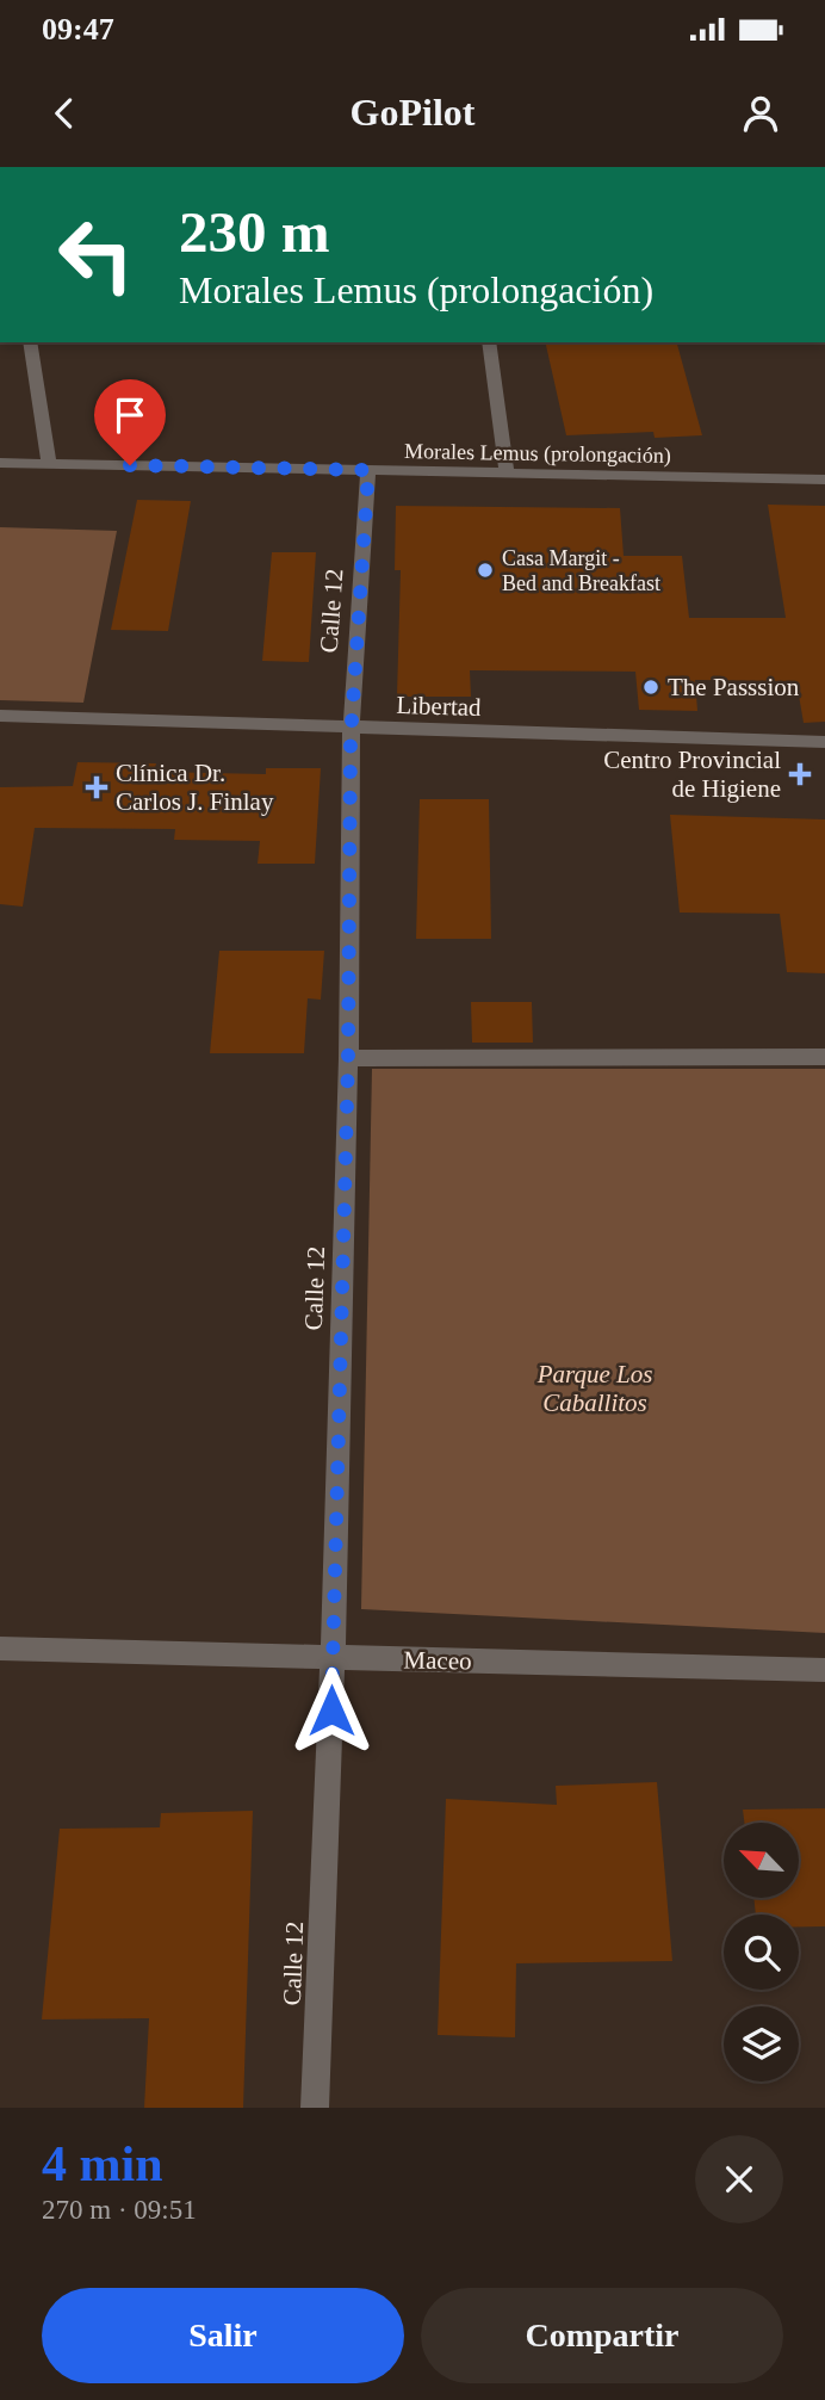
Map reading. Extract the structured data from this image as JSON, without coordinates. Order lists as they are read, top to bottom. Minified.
{"streets":{"street":["Morales Lemus (prolongación)","Calle 12","Libertad","Maceo"]},"crossings":[["Morales Lemus (prolongación)","Calle 12"],["Calle 12","Libertad"],["Calle 12","Maceo"]],"parks":["Parque Los Caballitos"],"places":{"other":["Casa Margit - Bed and Breakfast","The Passsion"],"health":["Centro Provincial de Higiene","Clínica Dr. Carlos J. Finlay"]},"north":"top left","page":{"status":"09:47","header":"GoPilot","turn":["230 m","Morales Lemus (prolongación)"],"heading":["4 min","270 m · 09:51"],"buttons":["Salir","Compartir"]}}
